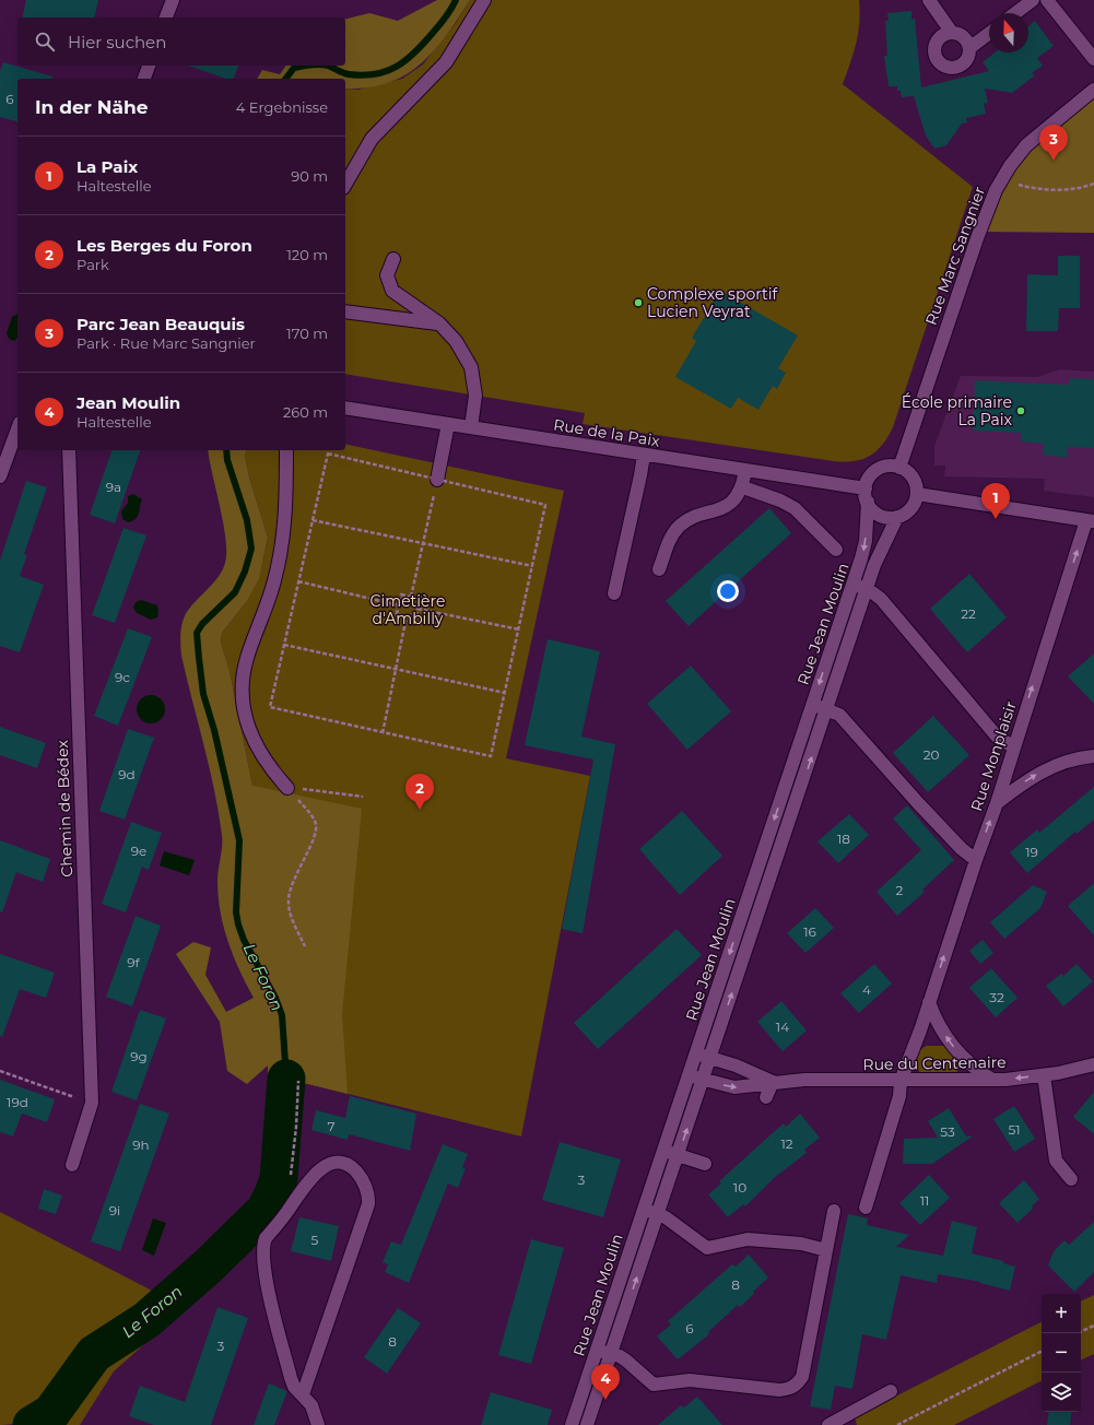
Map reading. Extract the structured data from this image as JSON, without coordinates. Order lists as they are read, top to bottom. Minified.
{"streets":{"street":["Rue Marc Sangnier","Rue de la Paix","Rue Jean Moulin","Rue Monplaisir","Chemin de Bédex","Rue du Centenaire"]},"crossings":[["Rue Marc Sangnier","Rue de la Paix"],["Rue Marc Sangnier","Rue Jean Moulin"],["Rue de la Paix","Rue Jean Moulin"],["Rue Jean Moulin","Rue du Centenaire"],["Rue Monplaisir","Rue du Centenaire"]],"one_way":["Rue Monplaisir"],"water":["Le Foron"],"parks":["Cimetière d'Ambilly"],"places":["Complexe sportif Lucien Veyrat","École primaire La Paix"],"house_numbers":["6","9a","22","9c","20","9d","18","9e","19","2","16","9f","4","32","14","9g","19d","7","51","53","12","9h","3","10","11","9i","5","8","6","8","3"],"north":"top","page":{"search":"Hier suchen","heading":["In der Nähe","4 Ergebnisse"],"pins":["3","1","2","4"],"list":[{"mark":"1","name":"La Paix","note":"Haltestelle","value":"90 m"},{"mark":"2","name":"Les Berges du Foron","note":"Park","value":"120 m"},{"mark":"3","name":"Parc Jean Beauquis","note":"Park · Rue Marc Sangnier","value":"170 m"},{"mark":"4","name":"Jean Moulin","note":"Haltestelle","value":"260 m"}],"map_buttons":["+","−"]}}
